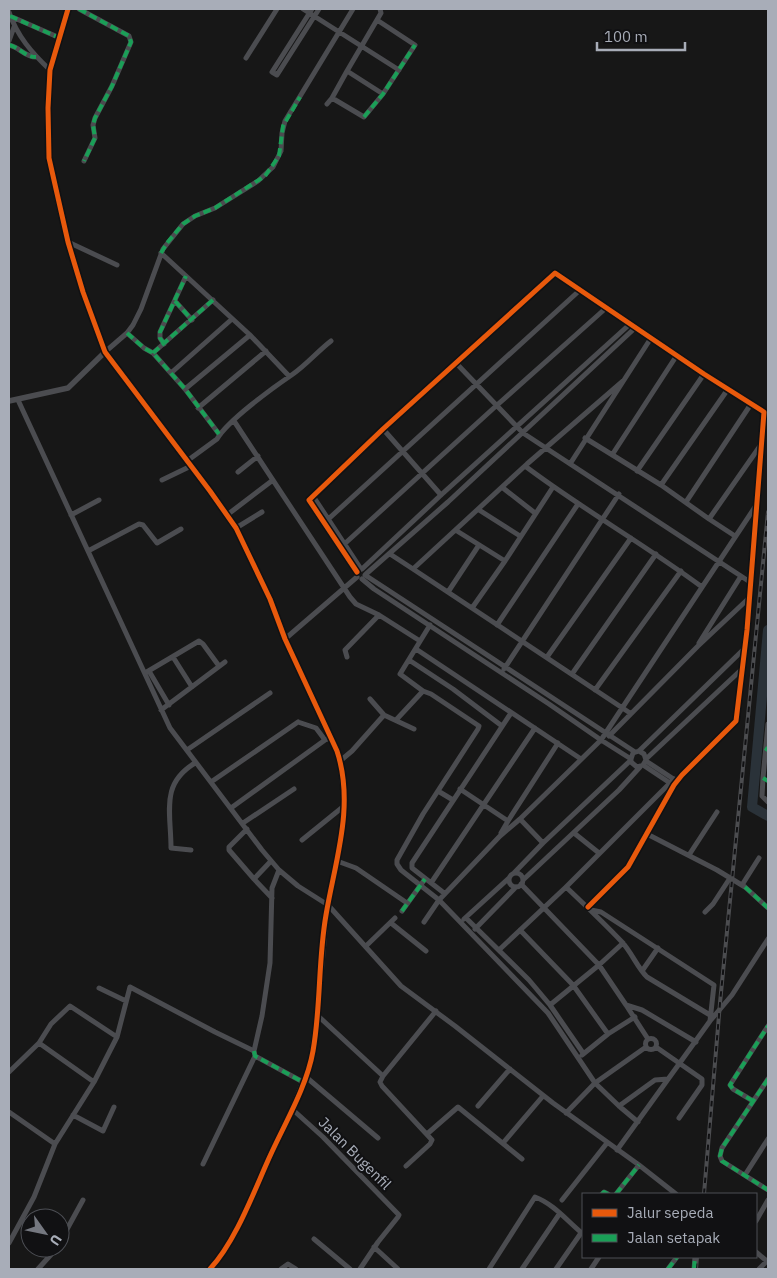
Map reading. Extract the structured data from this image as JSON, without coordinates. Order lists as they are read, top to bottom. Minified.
{"streets":{"street":["Jalan Bugenfil"]},"legend":["Jalur sepeda","Jalan setapak"],"scale_bar":"100 m","north":"bottom right"}
